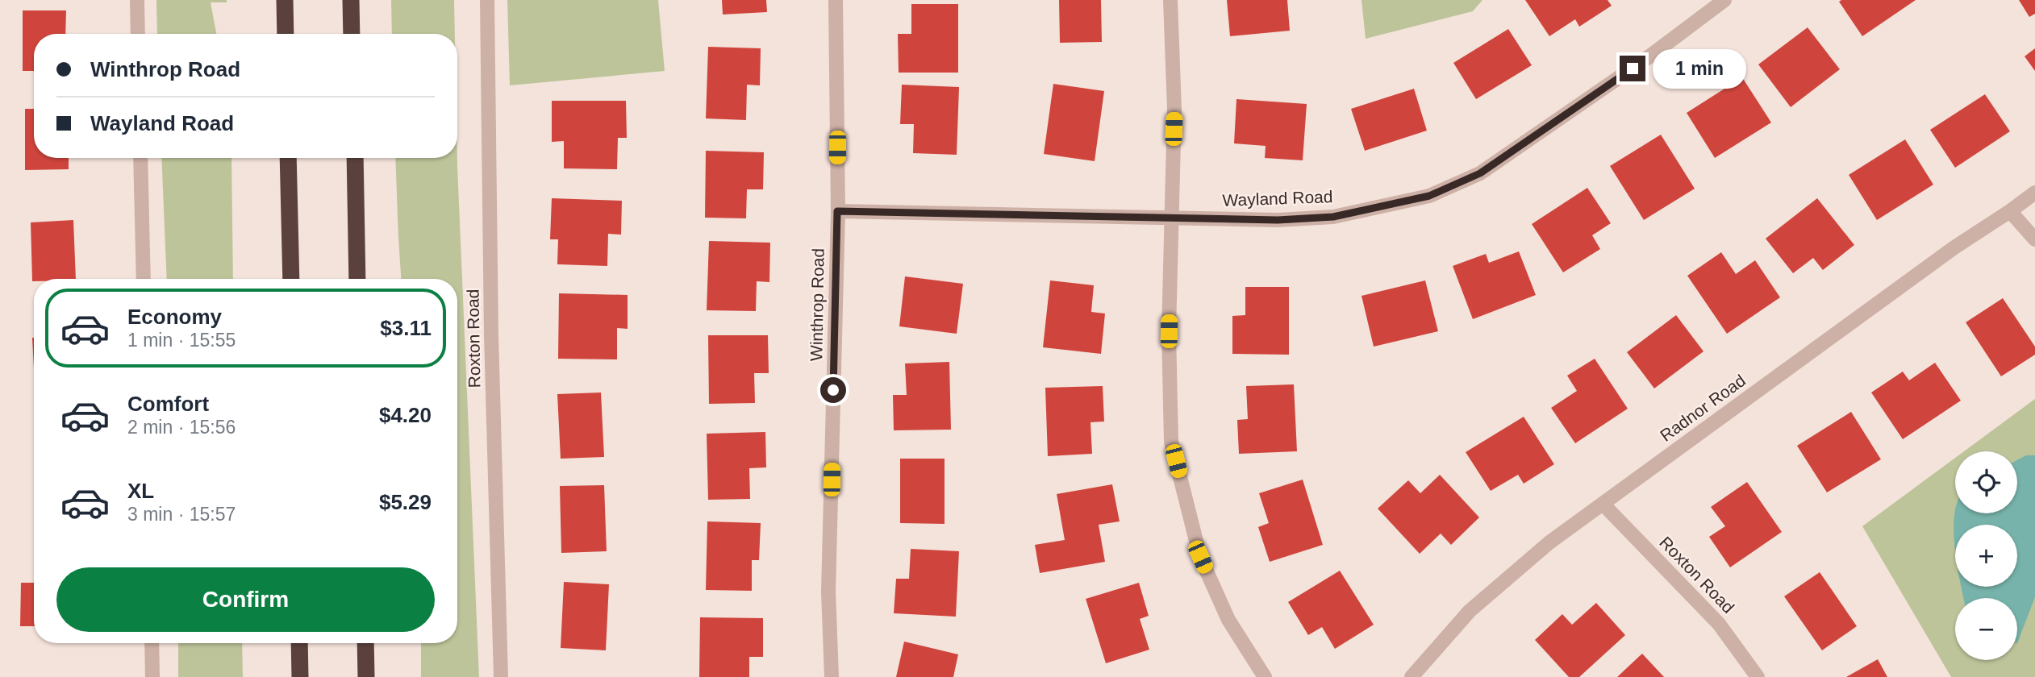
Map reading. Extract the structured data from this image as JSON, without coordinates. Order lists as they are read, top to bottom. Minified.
{"streets":{"street":["Wayland Road","Winthrop Road","Roxton Road","Radnor Road"]},"crossings":[["Wayland Road","Winthrop Road"],["Roxton Road","Radnor Road"]],"page":{"banner":["Winthrop Road","Wayland Road"],"bubble":"1 min","list":[{"name":"Economy","note":"1 min · 15:55","value":"$3.11"},{"name":"Comfort","note":"2 min · 15:56","value":"$4.20"},{"name":"XL","note":"3 min · 15:57","value":"$5.29"}],"map_buttons":["+","−"],"buttons":"Confirm"}}
